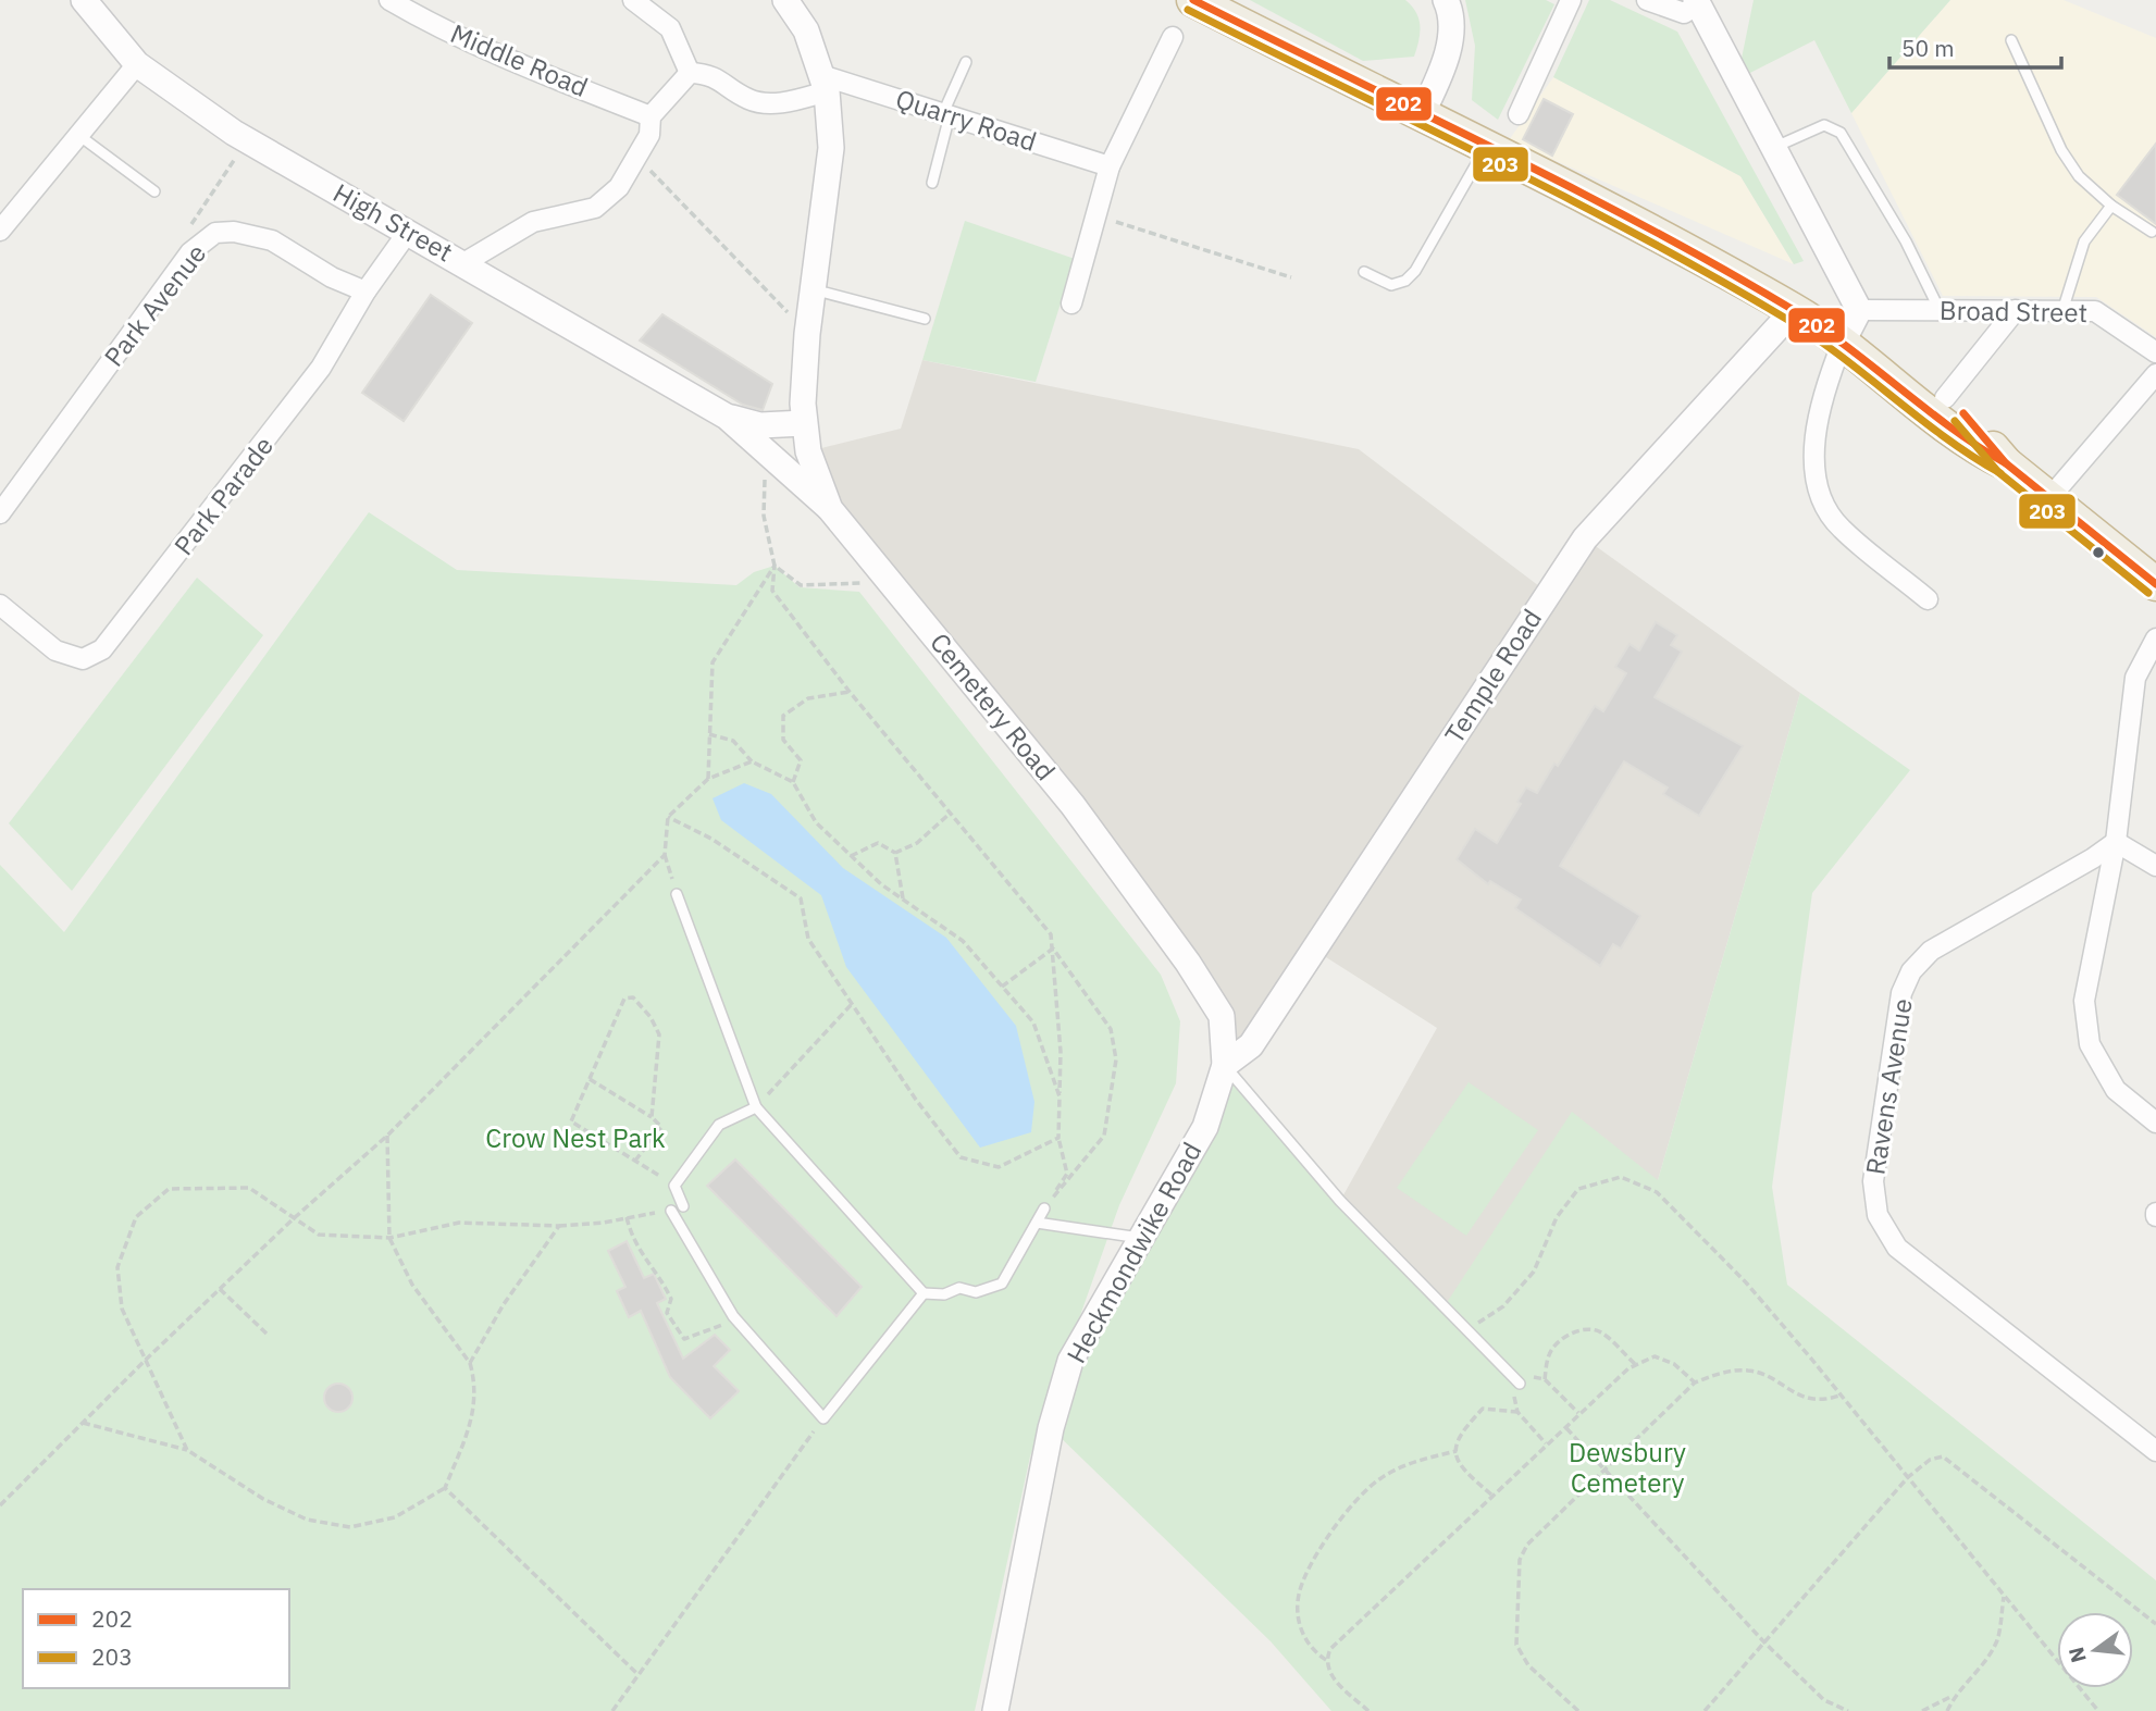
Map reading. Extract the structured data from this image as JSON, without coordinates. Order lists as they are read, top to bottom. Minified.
{"streets":{"main road":["High Street","Temple Road","Cemetery Road","Heckmondwike Road"],"street":["Middle Road","Quarry Road","Park Avenue","Broad Street","Park Parade","Ravens Avenue"]},"crossings":[["Quarry Road","Cemetery Road"],["High Street","Park Parade"],["High Street","Cemetery Road"],["Park Avenue","Park Parade"],["Temple Road","Cemetery Road"],["Temple Road","Heckmondwike Road"],["Cemetery Road","Heckmondwike Road"]],"parks":["Crow Nest Park","Dewsbury Cemetery"],"lines":["transit line 202","transit line 203"],"legend":["202","203"],"scale_bar":"50 m","north":"left"}
